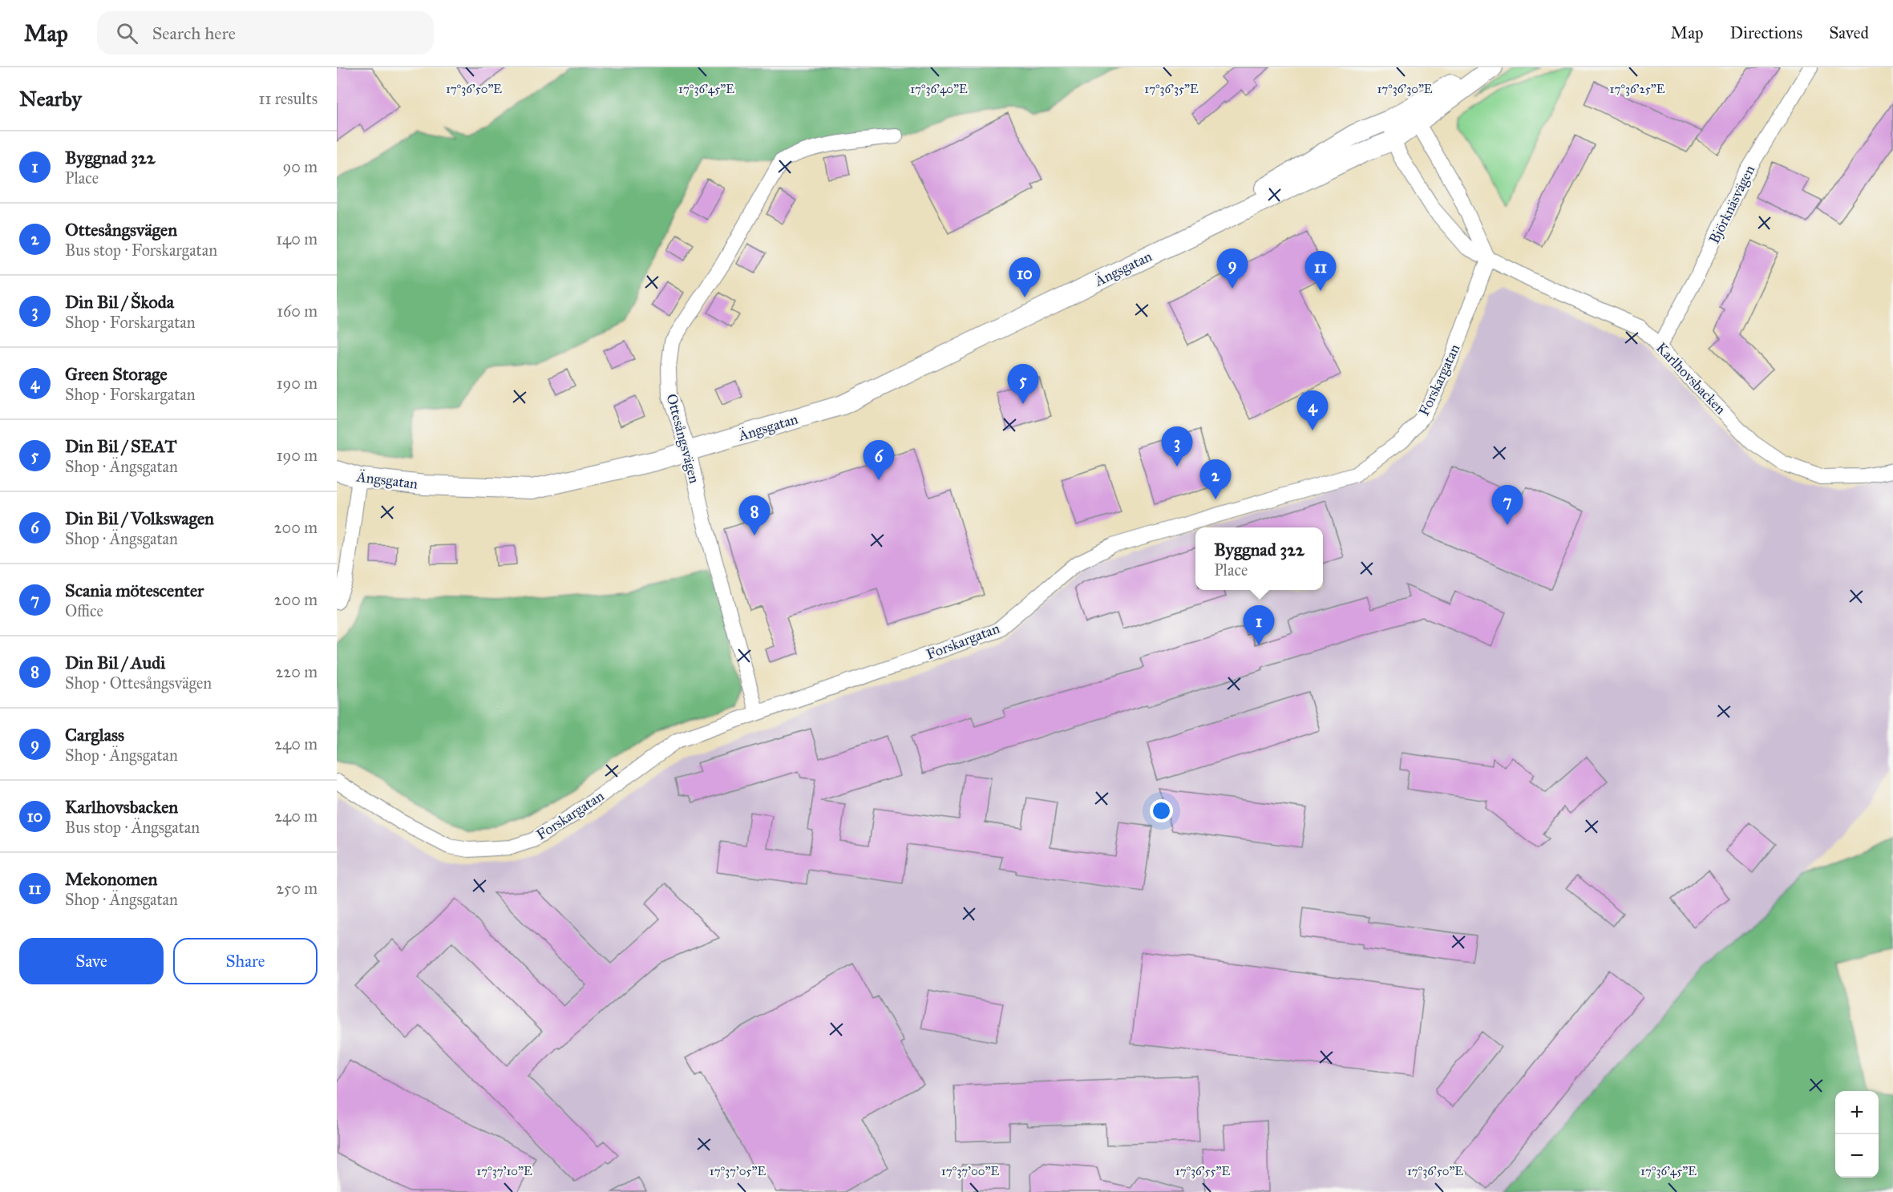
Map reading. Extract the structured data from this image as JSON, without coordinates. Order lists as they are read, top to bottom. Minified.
{"streets":{"main road":["Ängsgatan"],"street":["Björknäsvägen","Karlhovsbacken","Forskargatan","Ottesångsvägen"]},"crossings":[["Björknäsvägen","Karlhovsbacken"],["Ängsgatan","Ottesångsvägen"],["Karlhovsbacken","Forskargatan"],["Forskargatan","Ottesångsvägen"]],"page":{"header":"Map","search":"Search here","nav":["Map","Directions","Saved"],"heading":["Nearby","11 results"],"list":[{"mark":"1","name":"Byggnad 322","note":"Place","value":"90 m"},{"mark":"2","name":"Ottesångsvägen","note":"Bus stop · Forskargatan","value":"140 m"},{"mark":"3","name":"Din Bil / Škoda","note":"Shop · Forskargatan","value":"160 m"},{"mark":"4","name":"Green Storage","note":"Shop · Forskargatan","value":"190 m"},{"mark":"5","name":"Din Bil / SEAT","note":"Shop · Ängsgatan","value":"190 m"},{"mark":"6","name":"Din Bil / Volkswagen","note":"Shop · Ängsgatan","value":"200 m"},{"mark":"7","name":"Scania mötescenter","note":"Office","value":"200 m"},{"mark":"8","name":"Din Bil / Audi","note":"Shop · Ottesångsvägen","value":"220 m"},{"mark":"9","name":"Carglass","note":"Shop · Ängsgatan","value":"240 m"},{"mark":"10","name":"Karlhovsbacken","note":"Bus stop · Ängsgatan","value":"240 m"},{"mark":"11","name":"Mekonomen","note":"Shop · Ängsgatan","value":"250 m"}],"pins":["9","11","10","5","4","3","6","2","7","8","1"],"popup":["Byggnad 322","Place"],"buttons":["Save","Share"],"map_buttons":["+","−"]},"coordinates":["17°36'50\"E","17°36'45\"E","17°36'40\"E","17°36'35\"E","17°36'30\"E","17°36'25\"E","17°37'10\"E","17°37'05\"E","17°37'00\"E","17°36'55\"E"]}
